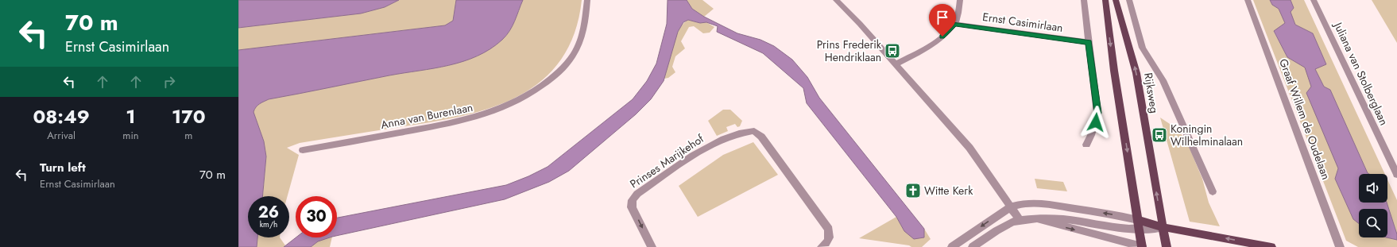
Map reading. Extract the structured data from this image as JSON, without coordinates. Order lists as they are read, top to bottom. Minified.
{"streets":{"main road":["Rijksweg"],"street":["Ernst Casimirlaan","Juliana van Stolberglaan","Anna van Burenlaan","Graaf Willem de Oudelaan","Prinses Marijkehof"]},"places":{"bus stop":["Prins Frederik Hendriklaan","Koningin Wilhelminalaan"],"church":["Witte Kerk"]},"page":{"turn":["70 m","Ernst Casimirlaan"],"eta":["08:49","Arrival","1","min","170","m"],"list":[{"name":"Turn left","note":"Ernst Casimirlaan","value":"70 m"}],"speed":"26 km/h","limit":"30"}}
